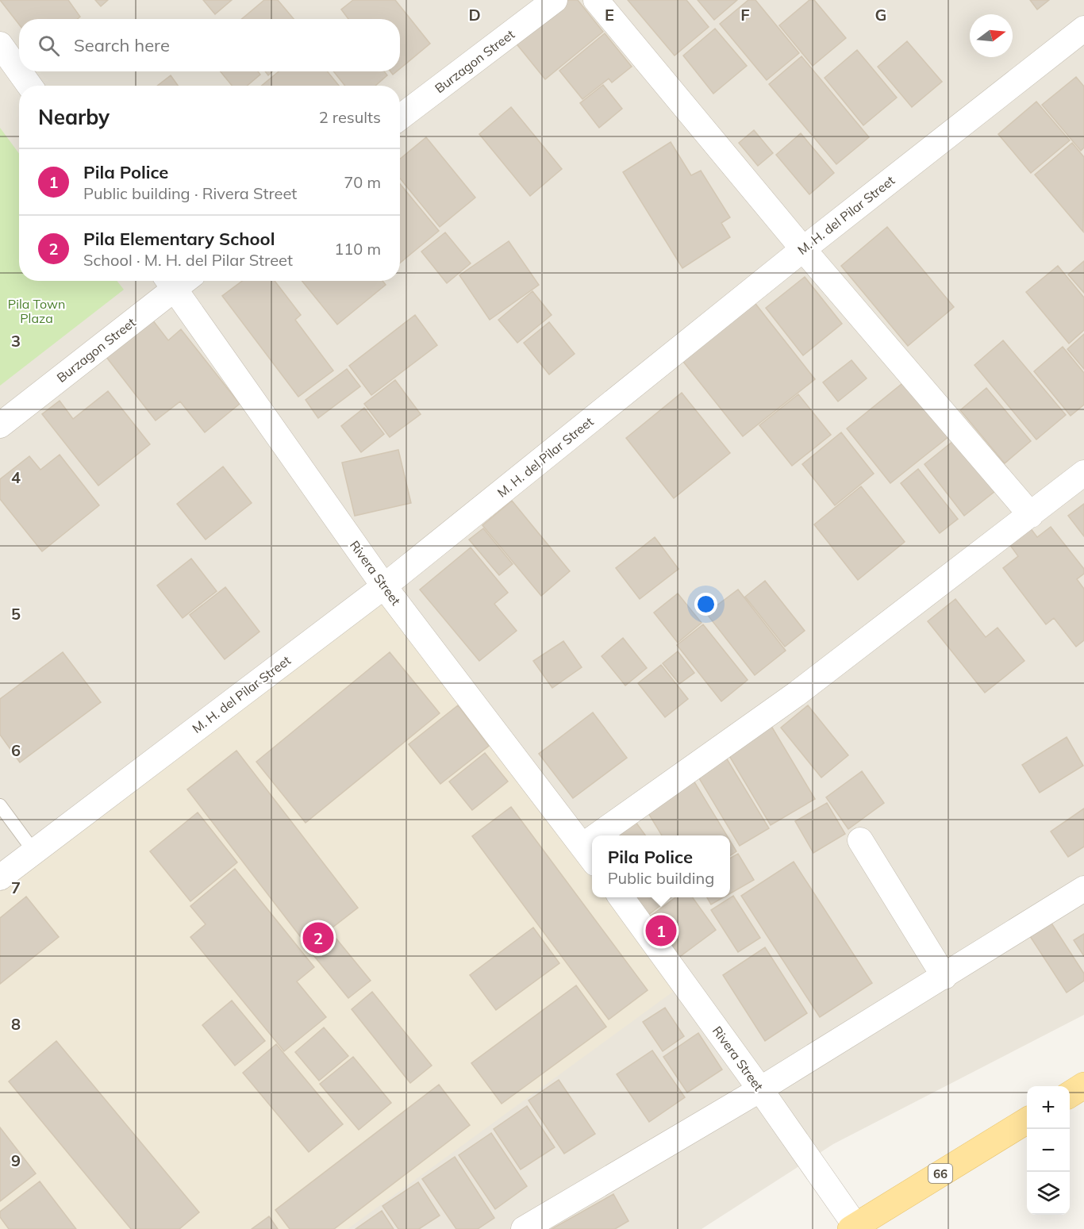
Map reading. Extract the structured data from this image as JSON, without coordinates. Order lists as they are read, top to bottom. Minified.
{"streets":{"main road":["66"],"street":["Burzagon Street","M. H. del Pilar Street","Rivera Street"]},"crossings":[["M. H. del Pilar Street","Rivera Street"],["Rivera Street","66"]],"parks":["Pila Town Plaza"],"north":"right","page":{"search":"Search here","heading":["Nearby","2 results"],"list":[{"mark":"1","name":"Pila Police","note":"Public building · Rivera Street","value":"70 m"},{"mark":"2","name":"Pila Elementary School","note":"School · M. H. del Pilar Street","value":"110 m"}],"popup":["Pila Police","Public building"],"pins":["1","2"],"map_buttons":["+","−"]},"grid":{"columns":["D","E","F","G"],"rows":["3","4","5","6","7","8","9"]}}
